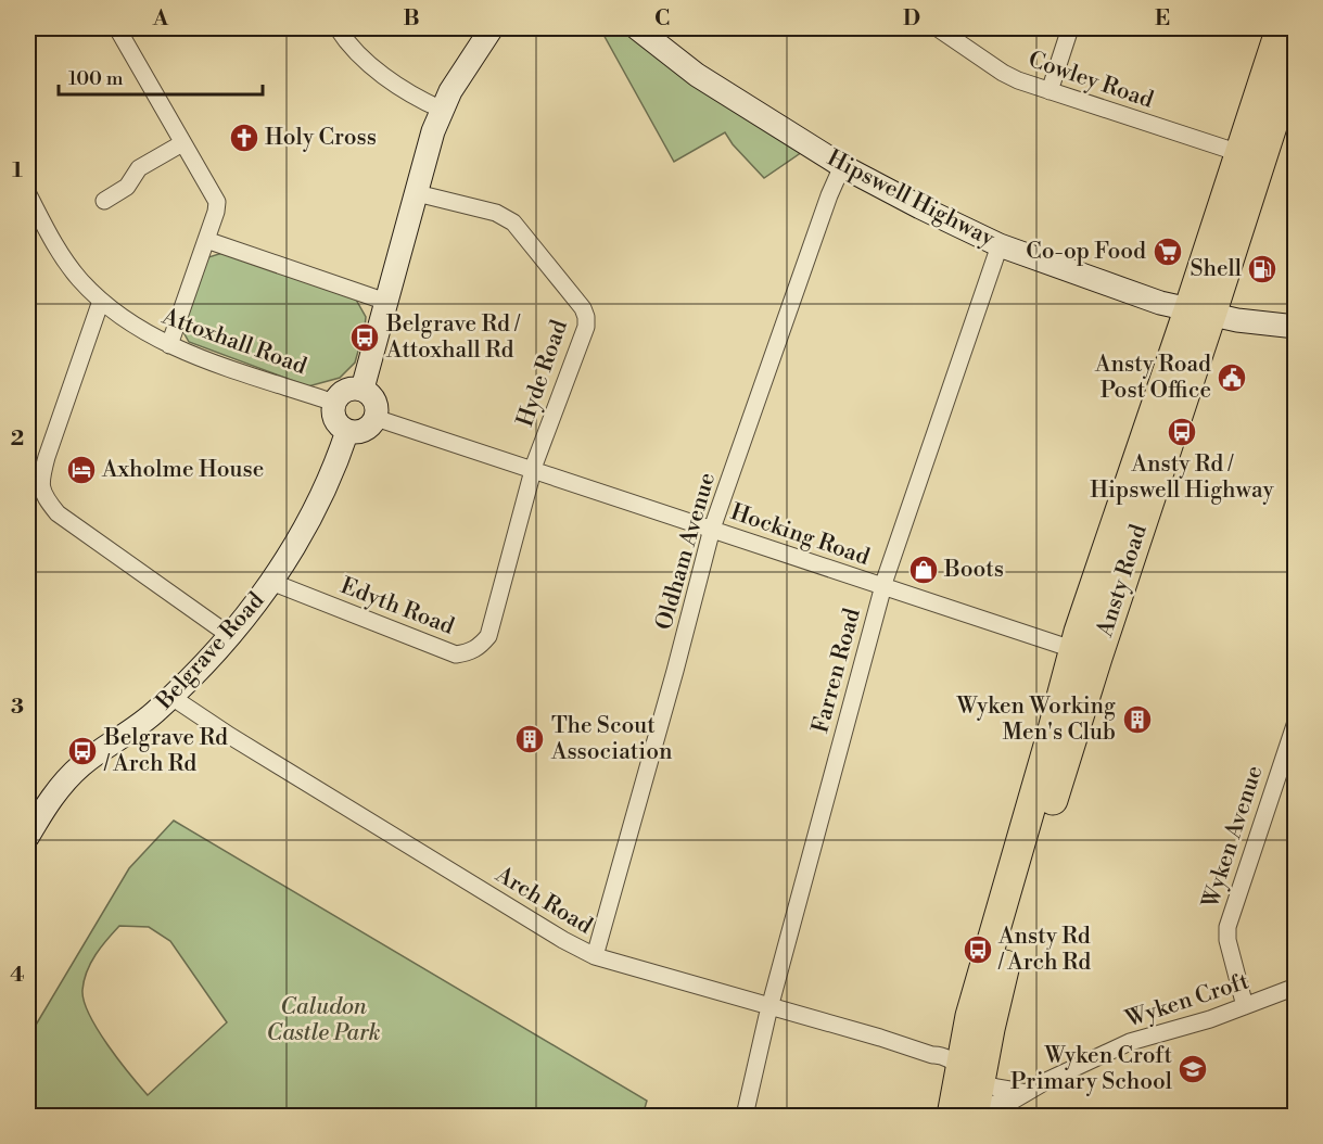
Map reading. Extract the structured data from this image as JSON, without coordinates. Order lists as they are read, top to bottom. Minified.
{"streets":{"highway":["Ansty Road"],"street":["Cowley Road","Hipswell Highway","Attoxhall Road","Hyde Road","Hocking Road","Oldham Avenue","Edyth Road","Belgrave Road","Farren Road","Wyken Avenue","Arch Road","Wyken Croft"]},"crossings":[["Cowley Road","Ansty Road"],["Hipswell Highway","Oldham Avenue"],["Hipswell Highway","Ansty Road"],["Hipswell Highway","Farren Road"],["Attoxhall Road","Hocking Road"],["Attoxhall Road","Belgrave Road"],["Hyde Road","Hocking Road"],["Hyde Road","Edyth Road"],["Hocking Road","Oldham Avenue"],["Hocking Road","Ansty Road"],["Hocking Road","Edyth Road"],["Hocking Road","Belgrave Road"],["Hocking Road","Farren Road"],["Oldham Avenue","Arch Road"],["Ansty Road","Arch Road"],["Ansty Road","Wyken Croft"],["Edyth Road","Belgrave Road"],["Belgrave Road","Arch Road"],["Farren Road","Arch Road"],["Wyken Avenue","Wyken Croft"],["Arch Road","Wyken Croft"]],"parks":["Caludon Castle Park"],"places":{"church":["Holy Cross"],"supermarket":["Co-op Food"],"fuel station":["Shell"],"bus stop":["Belgrave Rd / Attoxhall Rd","Ansty Rd / Hipswell Highway","Belgrave Rd / Arch Rd","Ansty Rd / Arch Rd"],"public building":["Ansty Road Post Office"],"hotel":["Axholme House"],"shop":["Boots"],"building":["Wyken Working Men's Club","The Scout Association"],"school or university":["Wyken Croft Primary School"]},"scale_bar":"100 m","grid":{"columns":["A","B","C","D","E"],"rows":["1","2","3","4"]}}
